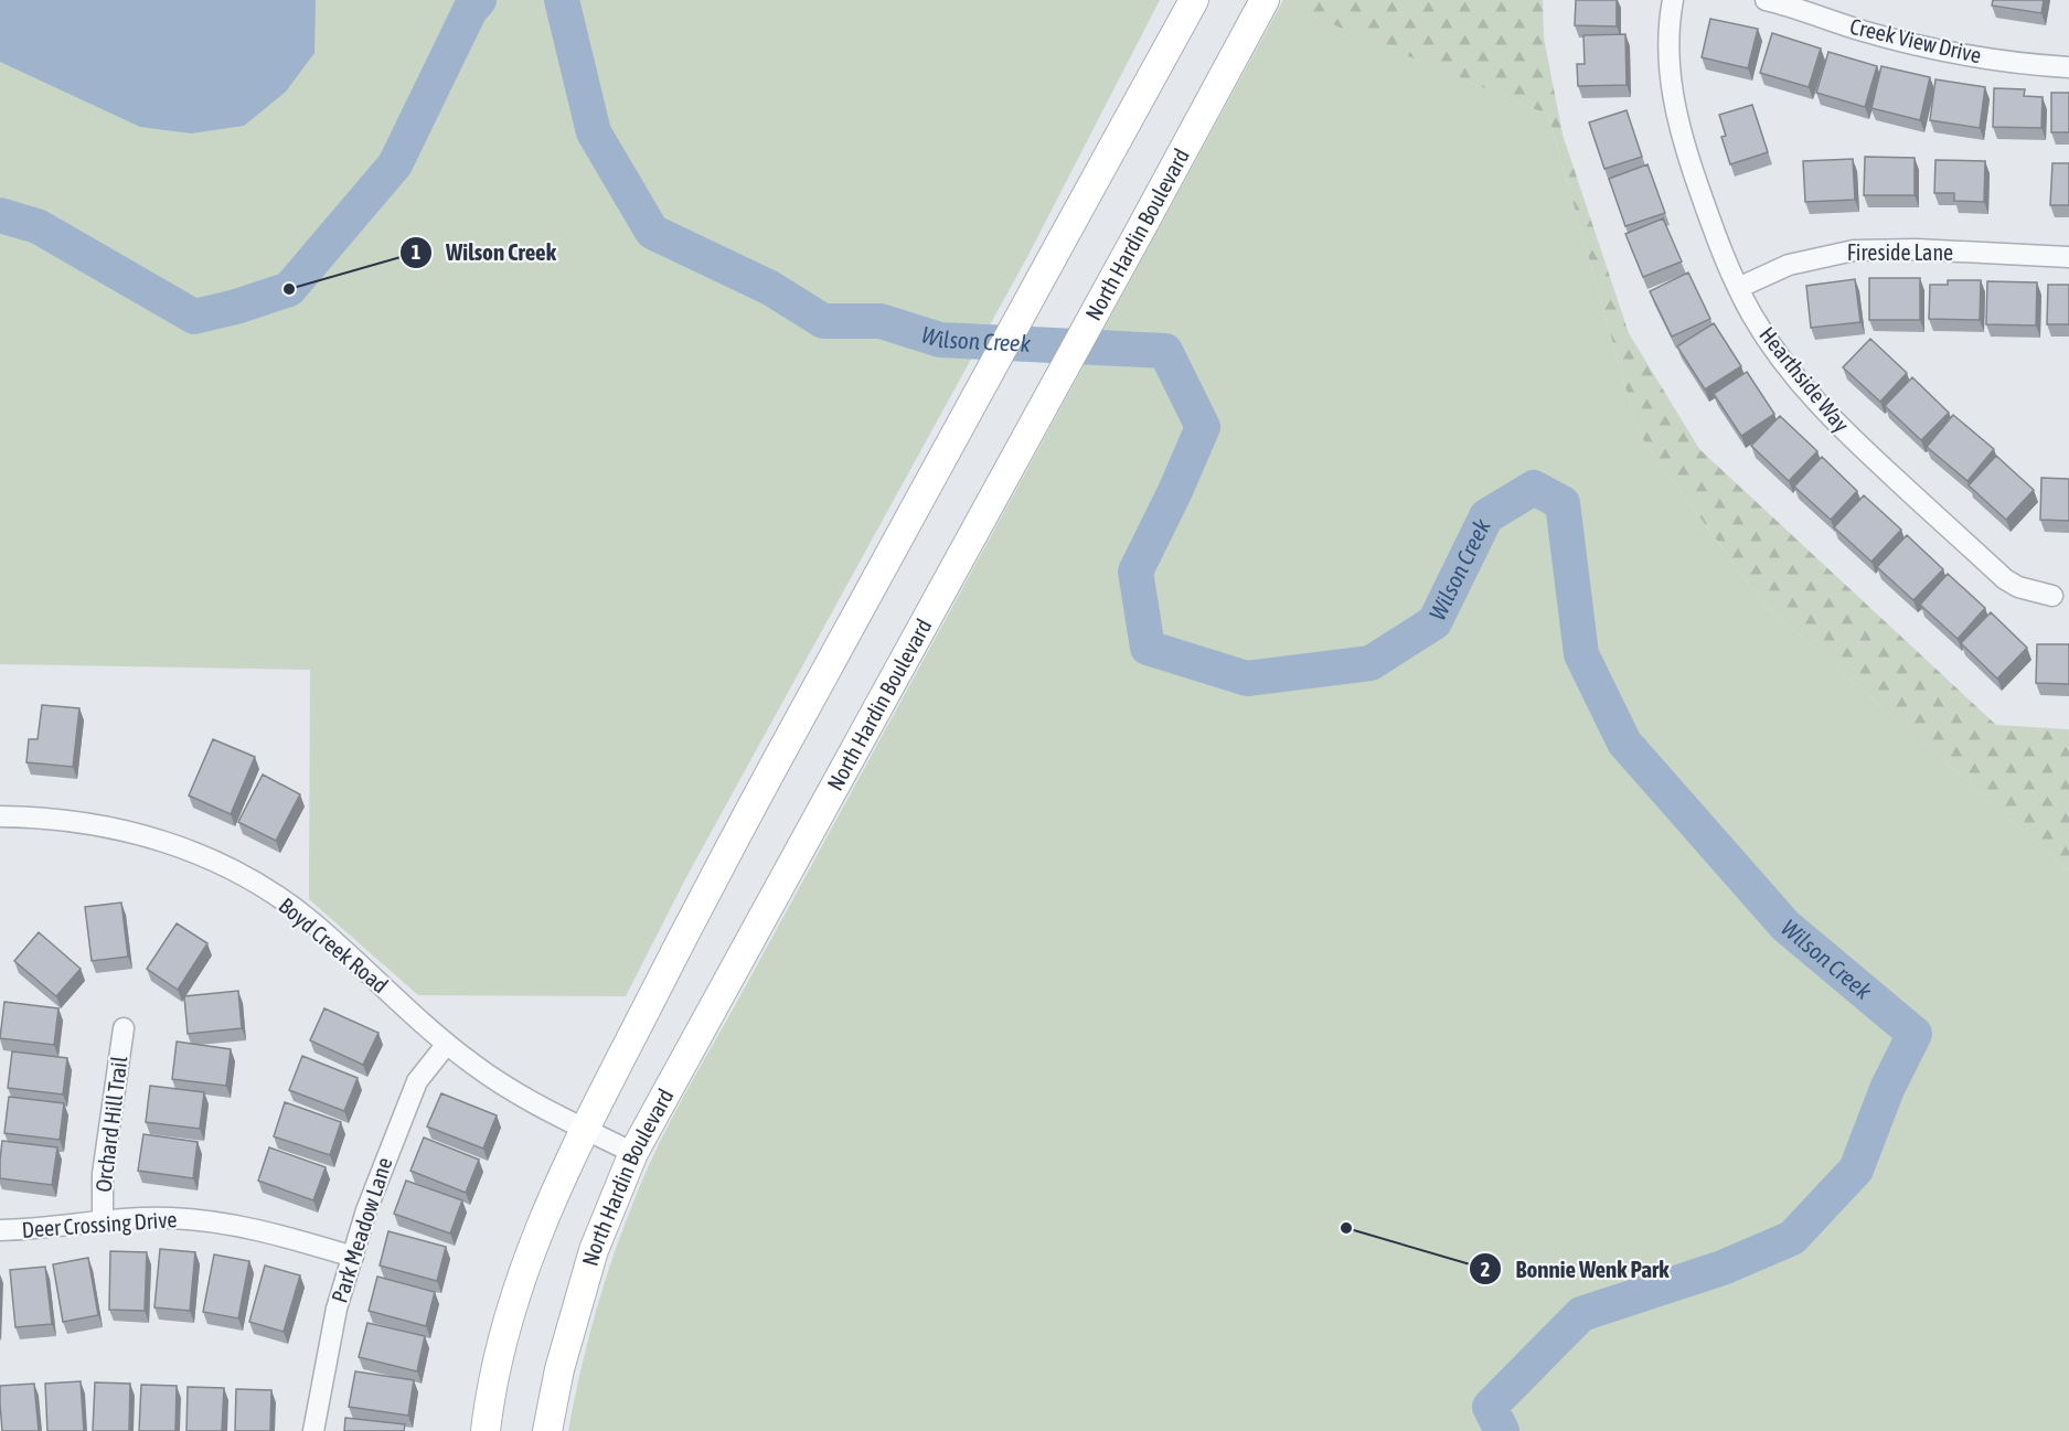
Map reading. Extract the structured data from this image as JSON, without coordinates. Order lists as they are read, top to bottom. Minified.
{"streets":{"main road":["North Hardin Boulevard"],"street":["Creek View Drive","Fireside Lane","Hearthside Way","Boyd Creek Road","Orchard Hill Trail","Deer Crossing Drive","Park Meadow Lane"]},"crossings":[["North Hardin Boulevard","Boyd Creek Road"],["Fireside Lane","Hearthside Way"],["Boyd Creek Road","Park Meadow Lane"],["Orchard Hill Trail","Deer Crossing Drive"],["Deer Crossing Drive","Park Meadow Lane"]],"water":["Wilson Creek"],"places":["Wilson Creek","Bonnie Wenk Park"]}
